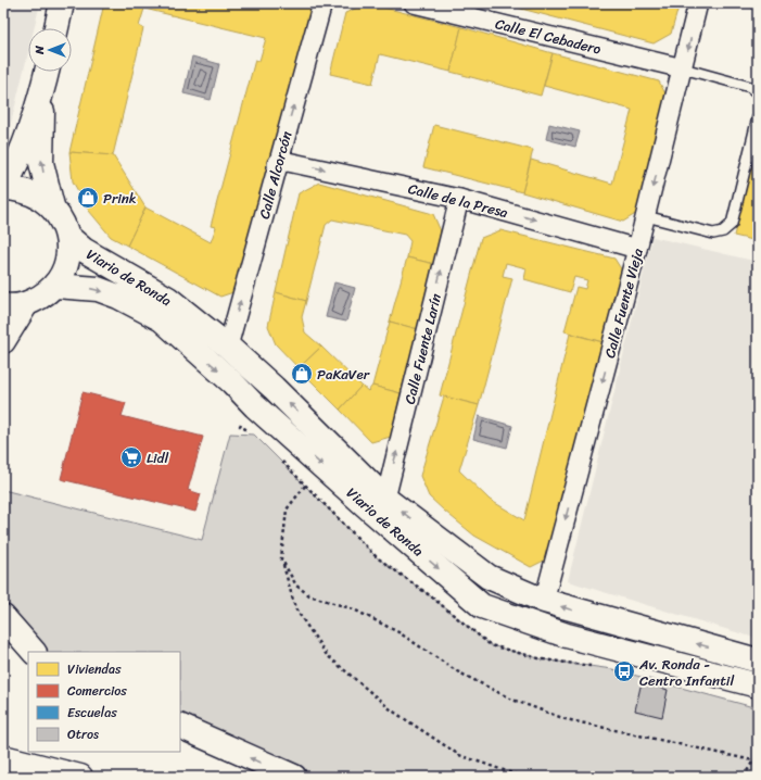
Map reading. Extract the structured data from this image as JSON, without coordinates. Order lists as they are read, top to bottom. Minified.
{"streets":{"main road":["Viario de Ronda"],"street":["Calle El Cebadero","Calle Alcorcón","Calle de la Presa","Calle Fuente Vieja","Calle Fuente Larín"]},"crossings":[["Calle El Cebadero","Calle Fuente Vieja"],["Calle Alcorcón","Calle de la Presa"],["Calle Alcorcón","Viario de Ronda"],["Calle de la Presa","Calle Fuente Vieja"],["Calle de la Presa","Calle Fuente Larín"],["Viario de Ronda","Calle Fuente Vieja"],["Viario de Ronda","Calle Fuente Larín"]],"one_way":["Calle Alcorcón","Calle de la Presa","Calle Fuente Vieja","Calle Fuente Larín"],"places":{"shop":["Prink","PaKaVer"],"supermarket":["Lidl"],"bus stop":["Av. Ronda - Centro Infantil"]},"legend":["Viviendas","Comercios","Escuelas","Otros"],"north":"left"}
